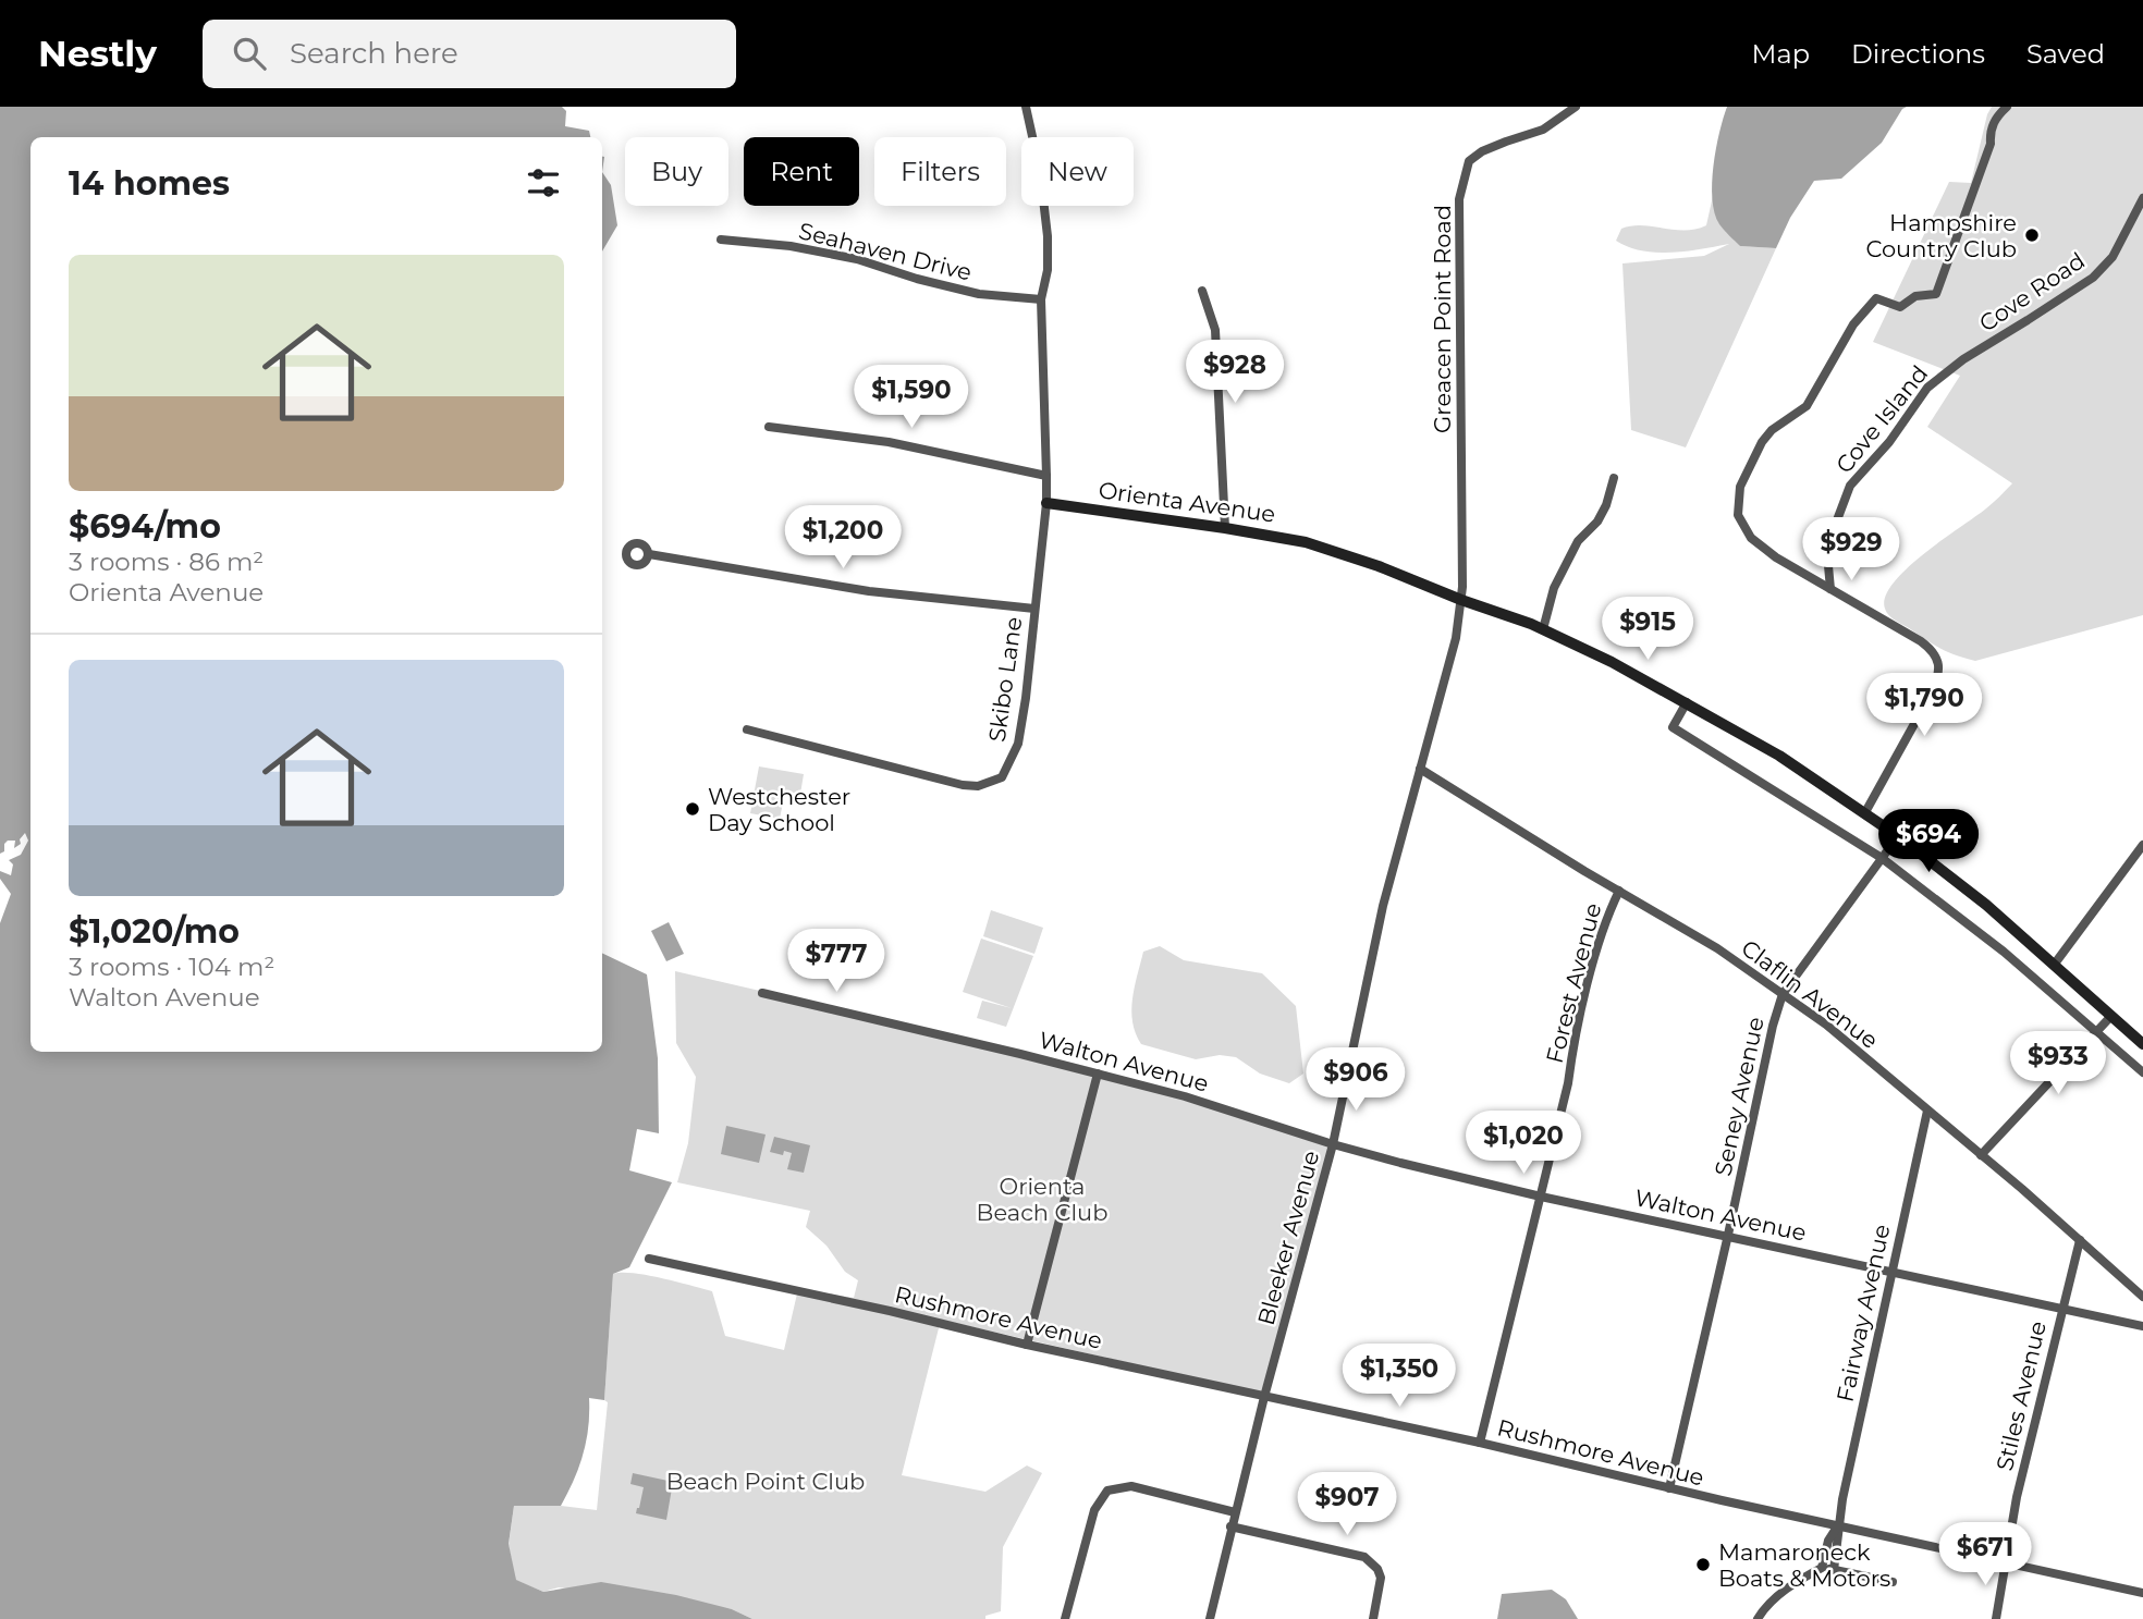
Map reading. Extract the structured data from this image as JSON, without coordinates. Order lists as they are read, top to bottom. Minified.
{"streets":{"street":["Seahaven Drive","Cove Road","Greacen Point Road","Cove Island","Orienta Avenue","Skibo Lane","Forest Avenue","Claflin Avenue","Walton Avenue","Seney Avenue","Bleeker Avenue","Fairway Avenue","Rushmore Avenue","Stiles Avenue"]},"crossings":[["Cove Road","Cove Island"],["Greacen Point Road","Orienta Avenue"],["Greacen Point Road","Bleeker Avenue"],["Orienta Avenue","Skibo Lane"],["Orienta Avenue","Seney Avenue"],["Orienta Avenue","Bleeker Avenue"],["Forest Avenue","Claflin Avenue"],["Forest Avenue","Walton Avenue"],["Forest Avenue","Rushmore Avenue"],["Claflin Avenue","Seney Avenue"],["Claflin Avenue","Bleeker Avenue"],["Claflin Avenue","Fairway Avenue"],["Claflin Avenue","Stiles Avenue"],["Walton Avenue","Seney Avenue"],["Walton Avenue","Bleeker Avenue"],["Walton Avenue","Fairway Avenue"],["Walton Avenue","Stiles Avenue"],["Seney Avenue","Rushmore Avenue"],["Bleeker Avenue","Rushmore Avenue"],["Fairway Avenue","Rushmore Avenue"],["Rushmore Avenue","Stiles Avenue"]],"parks":["Orienta Beach Club","Beach Point Club"],"places":["Hampshire Country Club","Westchester Day School","Mamaroneck Boats & Motors"],"page":{"header":"Nestly","search":"Search here","nav":["Map","Directions","Saved"],"chip":["Buy","Rent","Filters","New"],"heading":"14 homes","list":[{"name":"$694/mo","note":"3 rooms · 86 m² · Orienta Avenue"},{"name":"$1,020/mo","note":"3 rooms · 104 m² · Walton Avenue"}],"price":["$928","$1,590","$1,200","$929","$915","$1,790","$694","$777","$933","$906","$1,020","$1,350","$907","$671"]}}
